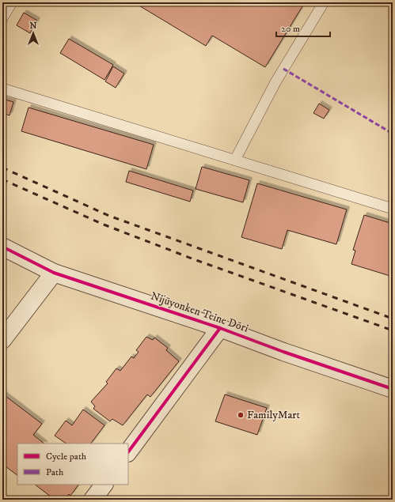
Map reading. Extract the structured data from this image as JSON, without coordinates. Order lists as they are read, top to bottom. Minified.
{"streets":{"street":["Nijūyonken Teine Dōri"]},"places":["FamilyMart"],"legend":["Cycle path","Path"],"scale_bar":"20 m","north":"top"}
